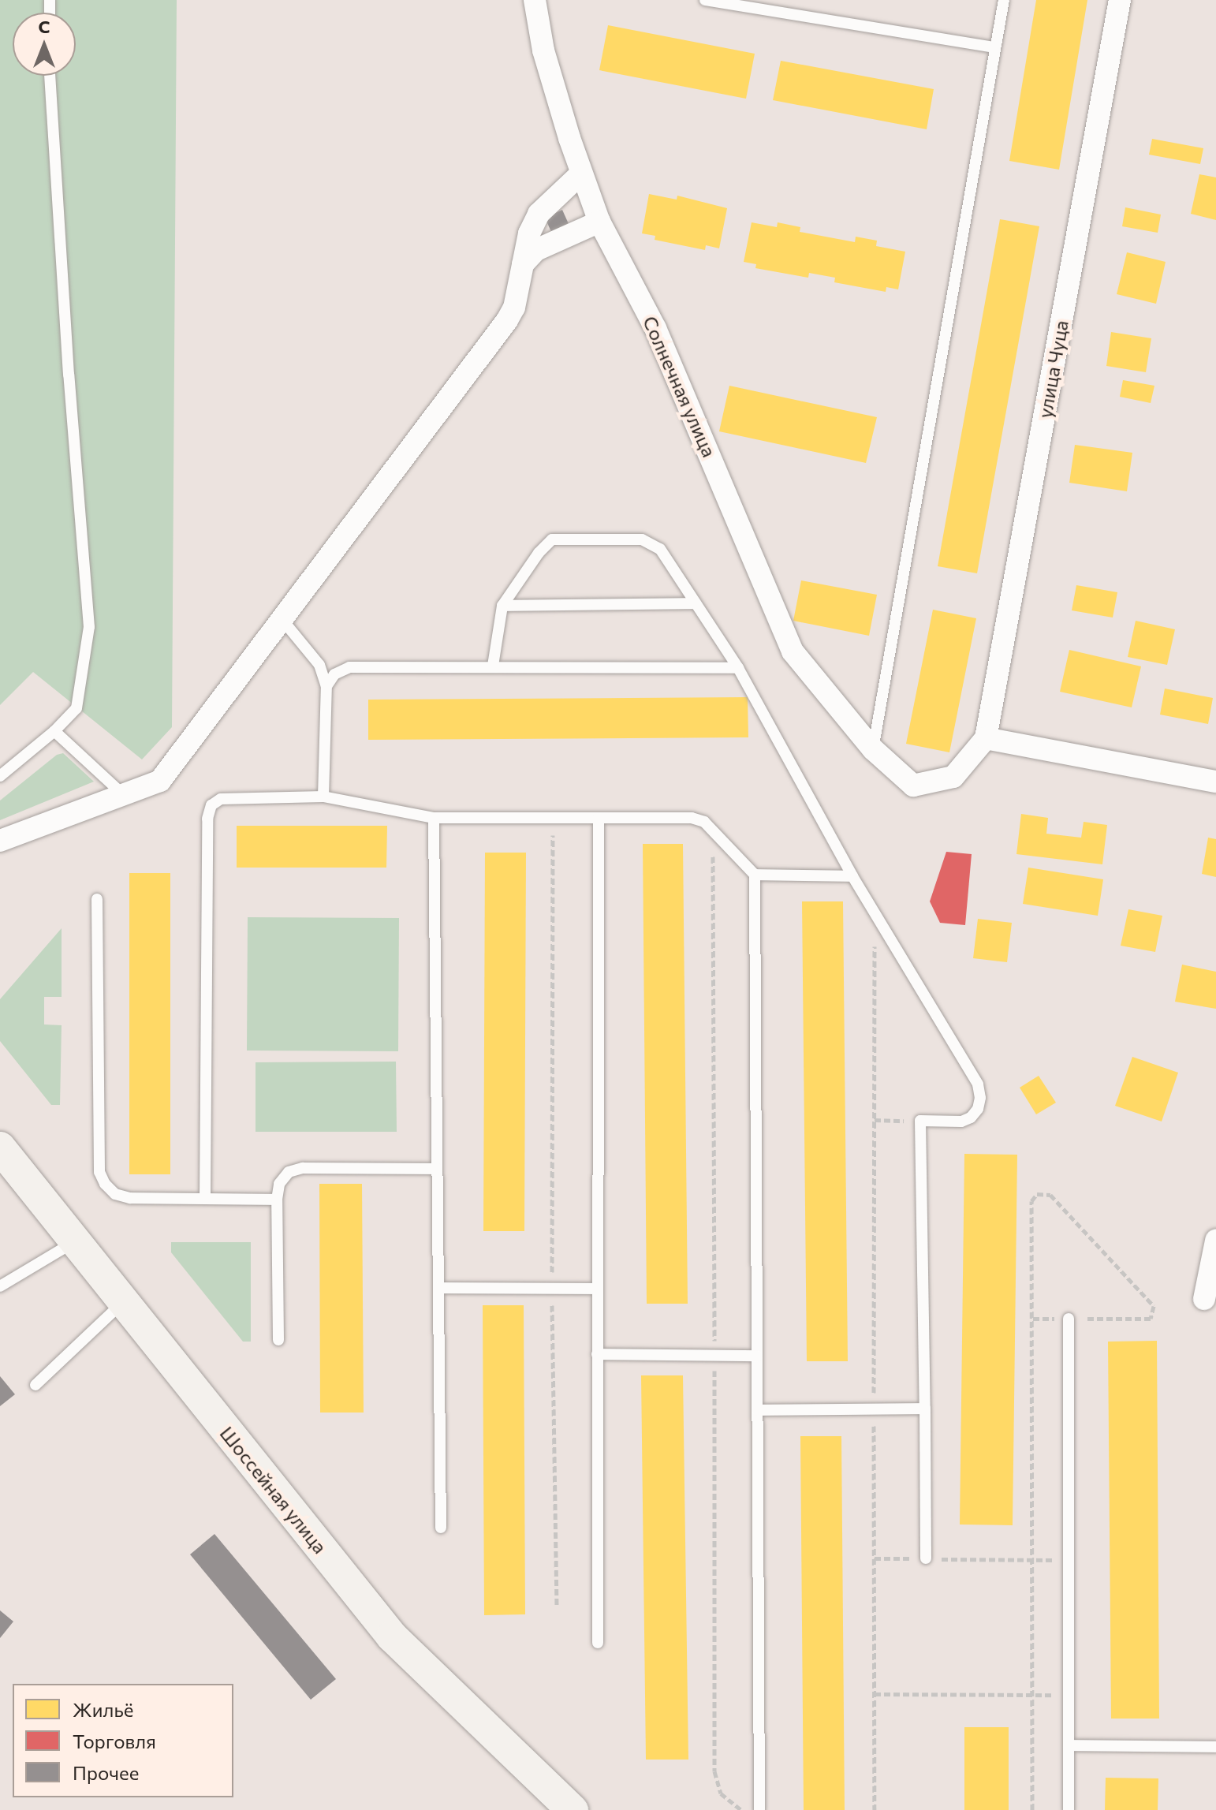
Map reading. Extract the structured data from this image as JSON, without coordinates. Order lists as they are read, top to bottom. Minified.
{"streets":{"main road":["Шоссейная улица"],"street":["улица Чуца","Солнечная улица"]},"crossings":[["улица Чуца","Солнечная улица"]],"legend":["Жильё","Торговля","Прочее"],"north":"top"}
